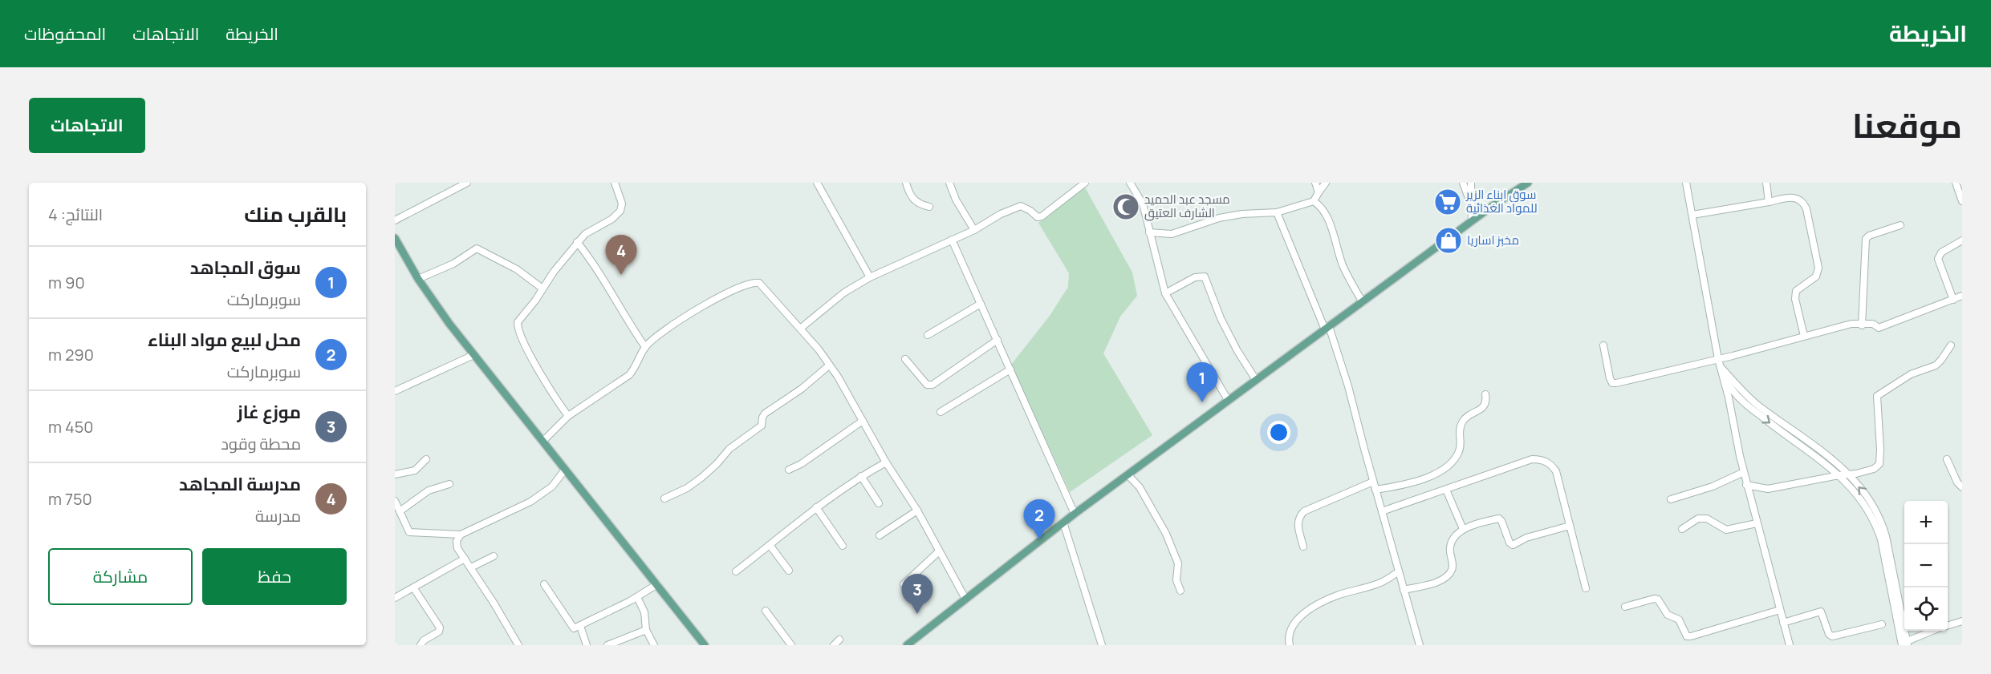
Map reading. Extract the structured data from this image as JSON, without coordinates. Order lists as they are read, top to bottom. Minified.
{"places":{"supermarket":["سوق ابناء الزير للمواد الغذائية"],"mosque":["مسجد عبد الحميد الشارف العتيق"],"shop":["مخبز اساريا"]},"page":{"header":"الخريطة","nav":["الخريطة","الاتجاهات","المحفوظات"],"title":"موقعنا","buttons":["الاتجاهات",["حفظ","مشاركة"]],"heading":["بالقرب منك","النتائج: 4"],"pins":["4","1","2","3"],"list":[{"mark":"1","name":"سوق المجاهد","note":"سوبرماركت","value":"90 m"},{"mark":"2","name":"محل لبيع مواد البناء","note":"سوبرماركت","value":"290 m"},{"mark":"3","name":"موزع غاز","note":"محطة وقود","value":"450 m"},{"mark":"4","name":"مدرسة المجاهد","note":"مدرسة","value":"750 m"}],"map_buttons":["+","−"]}}
